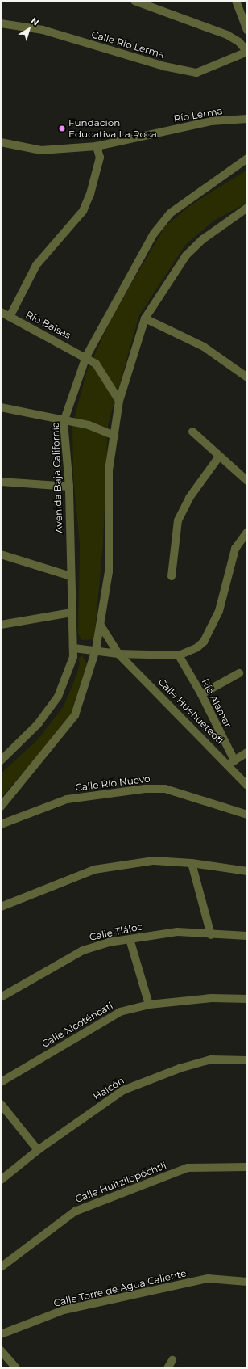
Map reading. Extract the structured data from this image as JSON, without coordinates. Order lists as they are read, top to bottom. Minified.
{"streets":{"street":["Calle Río Lerma","Río Lerma","Río Balsas","Avenida Baja California","Río Alamar","Calle Huehueteotl","Calle Río Nuevo","Calle Tláloc","Calle Xicoténcatl","Halcón","Calle Huitzilopóchtli","Calle Torre de Agua Caliente"]},"crossings":[["Río Balsas","Avenida Baja California"],["Río Alamar","Calle Huehueteotl"]],"places":["Fundacion Educativa La Roca"],"north":"top right"}
